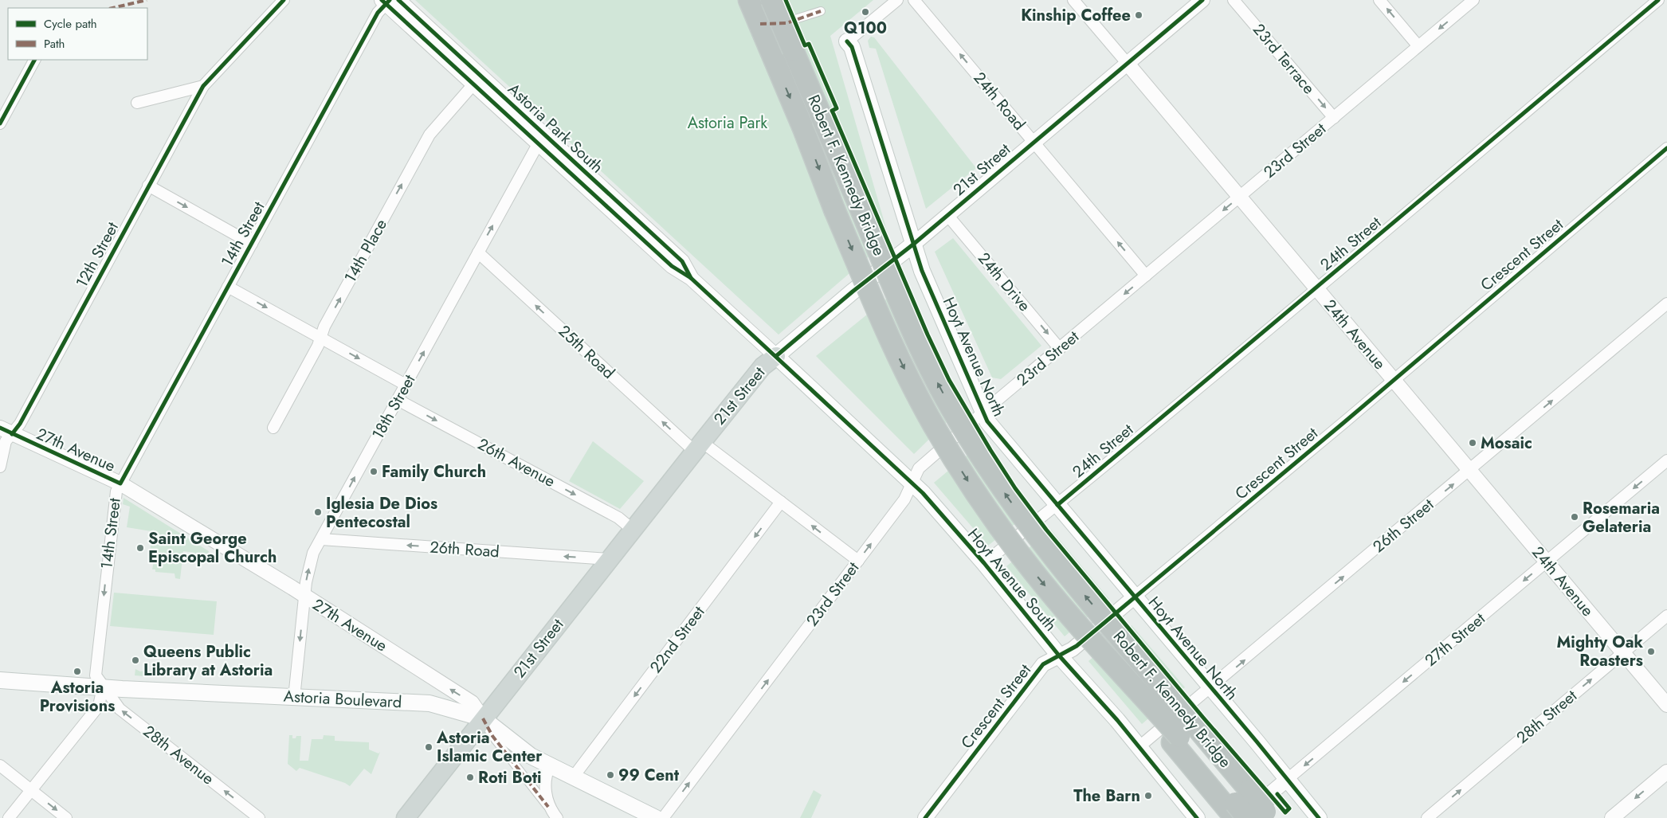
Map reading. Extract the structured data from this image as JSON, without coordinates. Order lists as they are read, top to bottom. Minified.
{"streets":{"highway":["Robert F. Kennedy Bridge"],"main road":["21st Street","Hoyt Avenue North","Hoyt Avenue South","Astoria Boulevard"],"street":["23rd Terrace","24th Road","Astoria Park South","23rd Street","14th Street","24th Street","14th Place","12th Street","Crescent Street","24th Drive","24th Avenue","25th Road","18th Street","27th Avenue","26th Avenue","26th Street","26th Road","22nd Street","27th Street","28th Street","28th Avenue"]},"crossings":[["23rd Terrace","23rd Street"],["24th Road","23rd Street"],["24th Road","21st Street"],["Astoria Park South","21st Street"],["Astoria Park South","14th Street"],["Astoria Park South","14th Place"],["Astoria Park South","18th Street"],["Astoria Park South","Hoyt Avenue South"],["23rd Street","24th Drive"],["23rd Street","24th Avenue"],["23rd Street","25th Road"],["23rd Street","Hoyt Avenue North"],["23rd Street","Hoyt Avenue South"],["21st Street","24th Drive"],["21st Street","24th Avenue"],["21st Street","25th Road"],["21st Street","Hoyt Avenue North"],["21st Street","27th Avenue"],["21st Street","26th Avenue"],["21st Street","26th Road"],["21st Street","Hoyt Avenue South"],["21st Street","Astoria Boulevard"],["14th Street","27th Avenue"],["14th Street","Astoria Boulevard"],["14th Street","28th Avenue"],["24th Street","24th Avenue"],["24th Street","Hoyt Avenue North"],["24th Street","Hoyt Avenue South"],["12th Street","27th Avenue"],["Crescent Street","24th Avenue"],["Crescent Street","Hoyt Avenue North"],["Crescent Street","Hoyt Avenue South"],["24th Avenue","26th Street"],["24th Avenue","27th Street"],["24th Avenue","28th Street"],["25th Road","18th Street"],["25th Road","22nd Street"],["Hoyt Avenue North","26th Street"],["Hoyt Avenue North","27th Street"],["18th Street","27th Avenue"],["18th Street","26th Avenue"],["18th Street","26th Road"],["18th Street","Astoria Boulevard"],["27th Avenue","Astoria Boulevard"],["26th Street","Hoyt Avenue South"],["22nd Street","Astoria Boulevard"],["Astoria Boulevard","28th Avenue"]],"one_way":["23rd Terrace","24th Road","14th Place","24th Drive","25th Road","27th Avenue","26th Avenue","26th Street","26th Road","22nd Street","27th Street","28th Street","28th Avenue"],"parks":["Astoria Park"],"places":["Q100","Kinship Coffee","Mosaic","Family Church","Iglesia De Dios Pentecostal","Rosemaria Gelateria","Saint George Episcopal Church","Mighty Oak Roasters","Queens Public Library at Astoria","Astoria Provisions","Astoria Islamic Center","99 Cent","Roti Boti","The Barn"],"legend":["Cycle path","Path"]}
